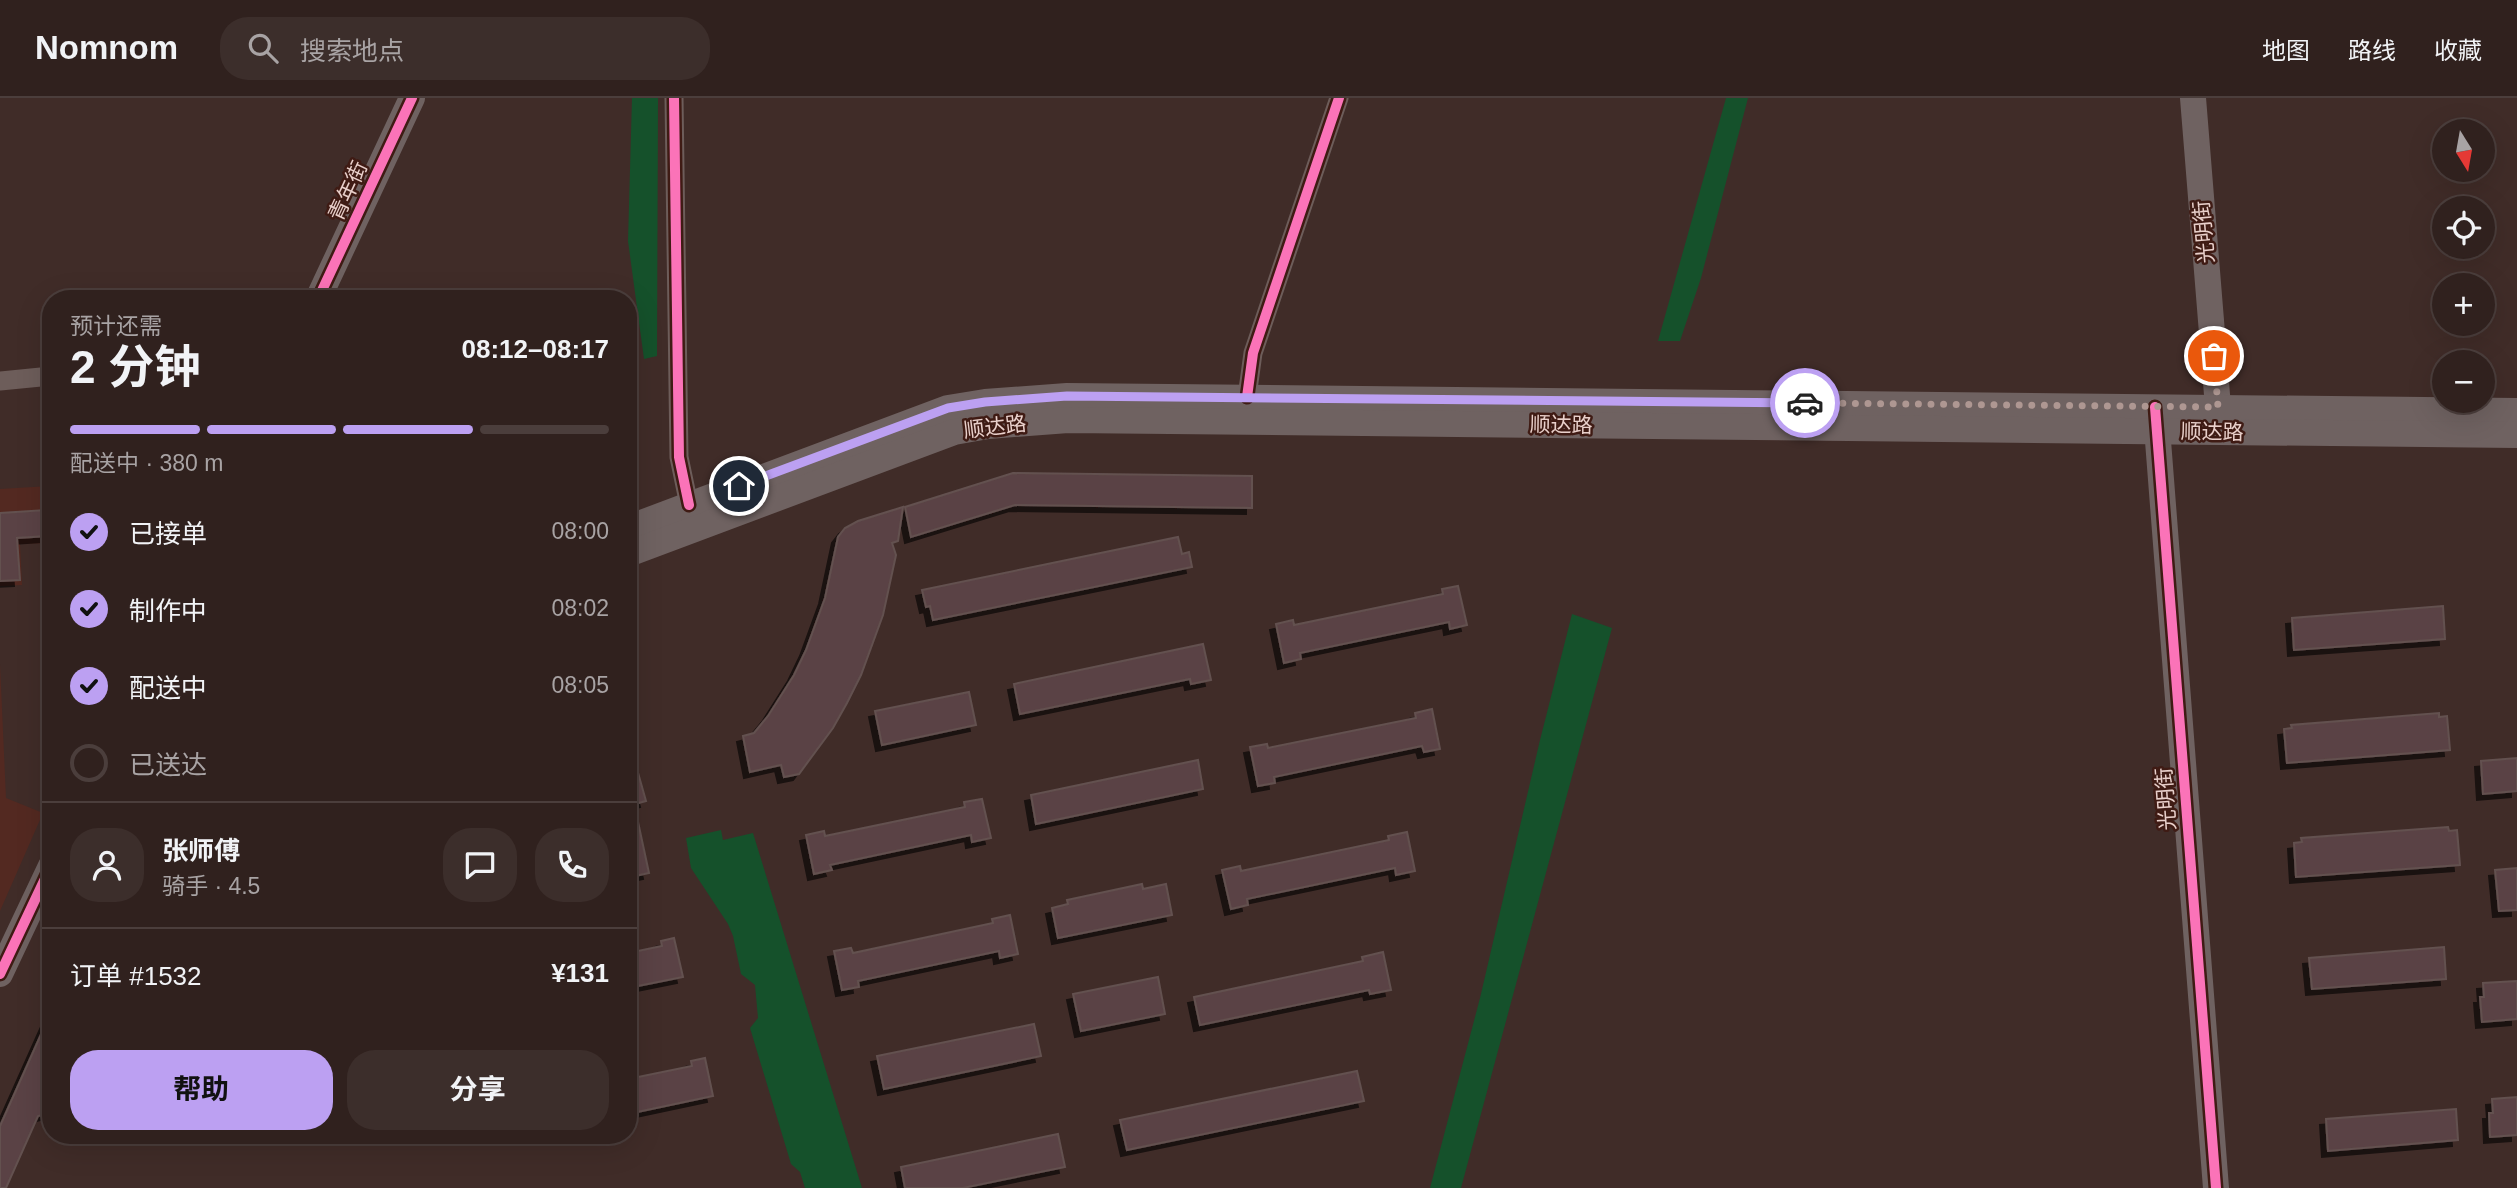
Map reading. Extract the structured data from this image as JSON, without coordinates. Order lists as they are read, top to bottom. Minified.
{"streets":{"main road":["青年街","光明街","顺达路"]},"crossings":[["光明街","顺达路"]],"north":"bottom","page":{"header":"Nomnom","search":"搜索地点","nav":["地图","路线","收藏"],"map_buttons":["+","−"],"heading":["2 分钟","预计还需","08:12–08:17"],"panel":["张师傅","骑手 · 4.5","订单 #1532","¥131"],"bar":"配送中 · 380 m","list":[["已接单","08:00"],["制作中","08:02"],["配送中","08:05"],"已送达"],"buttons":["帮助","分享"]}}
